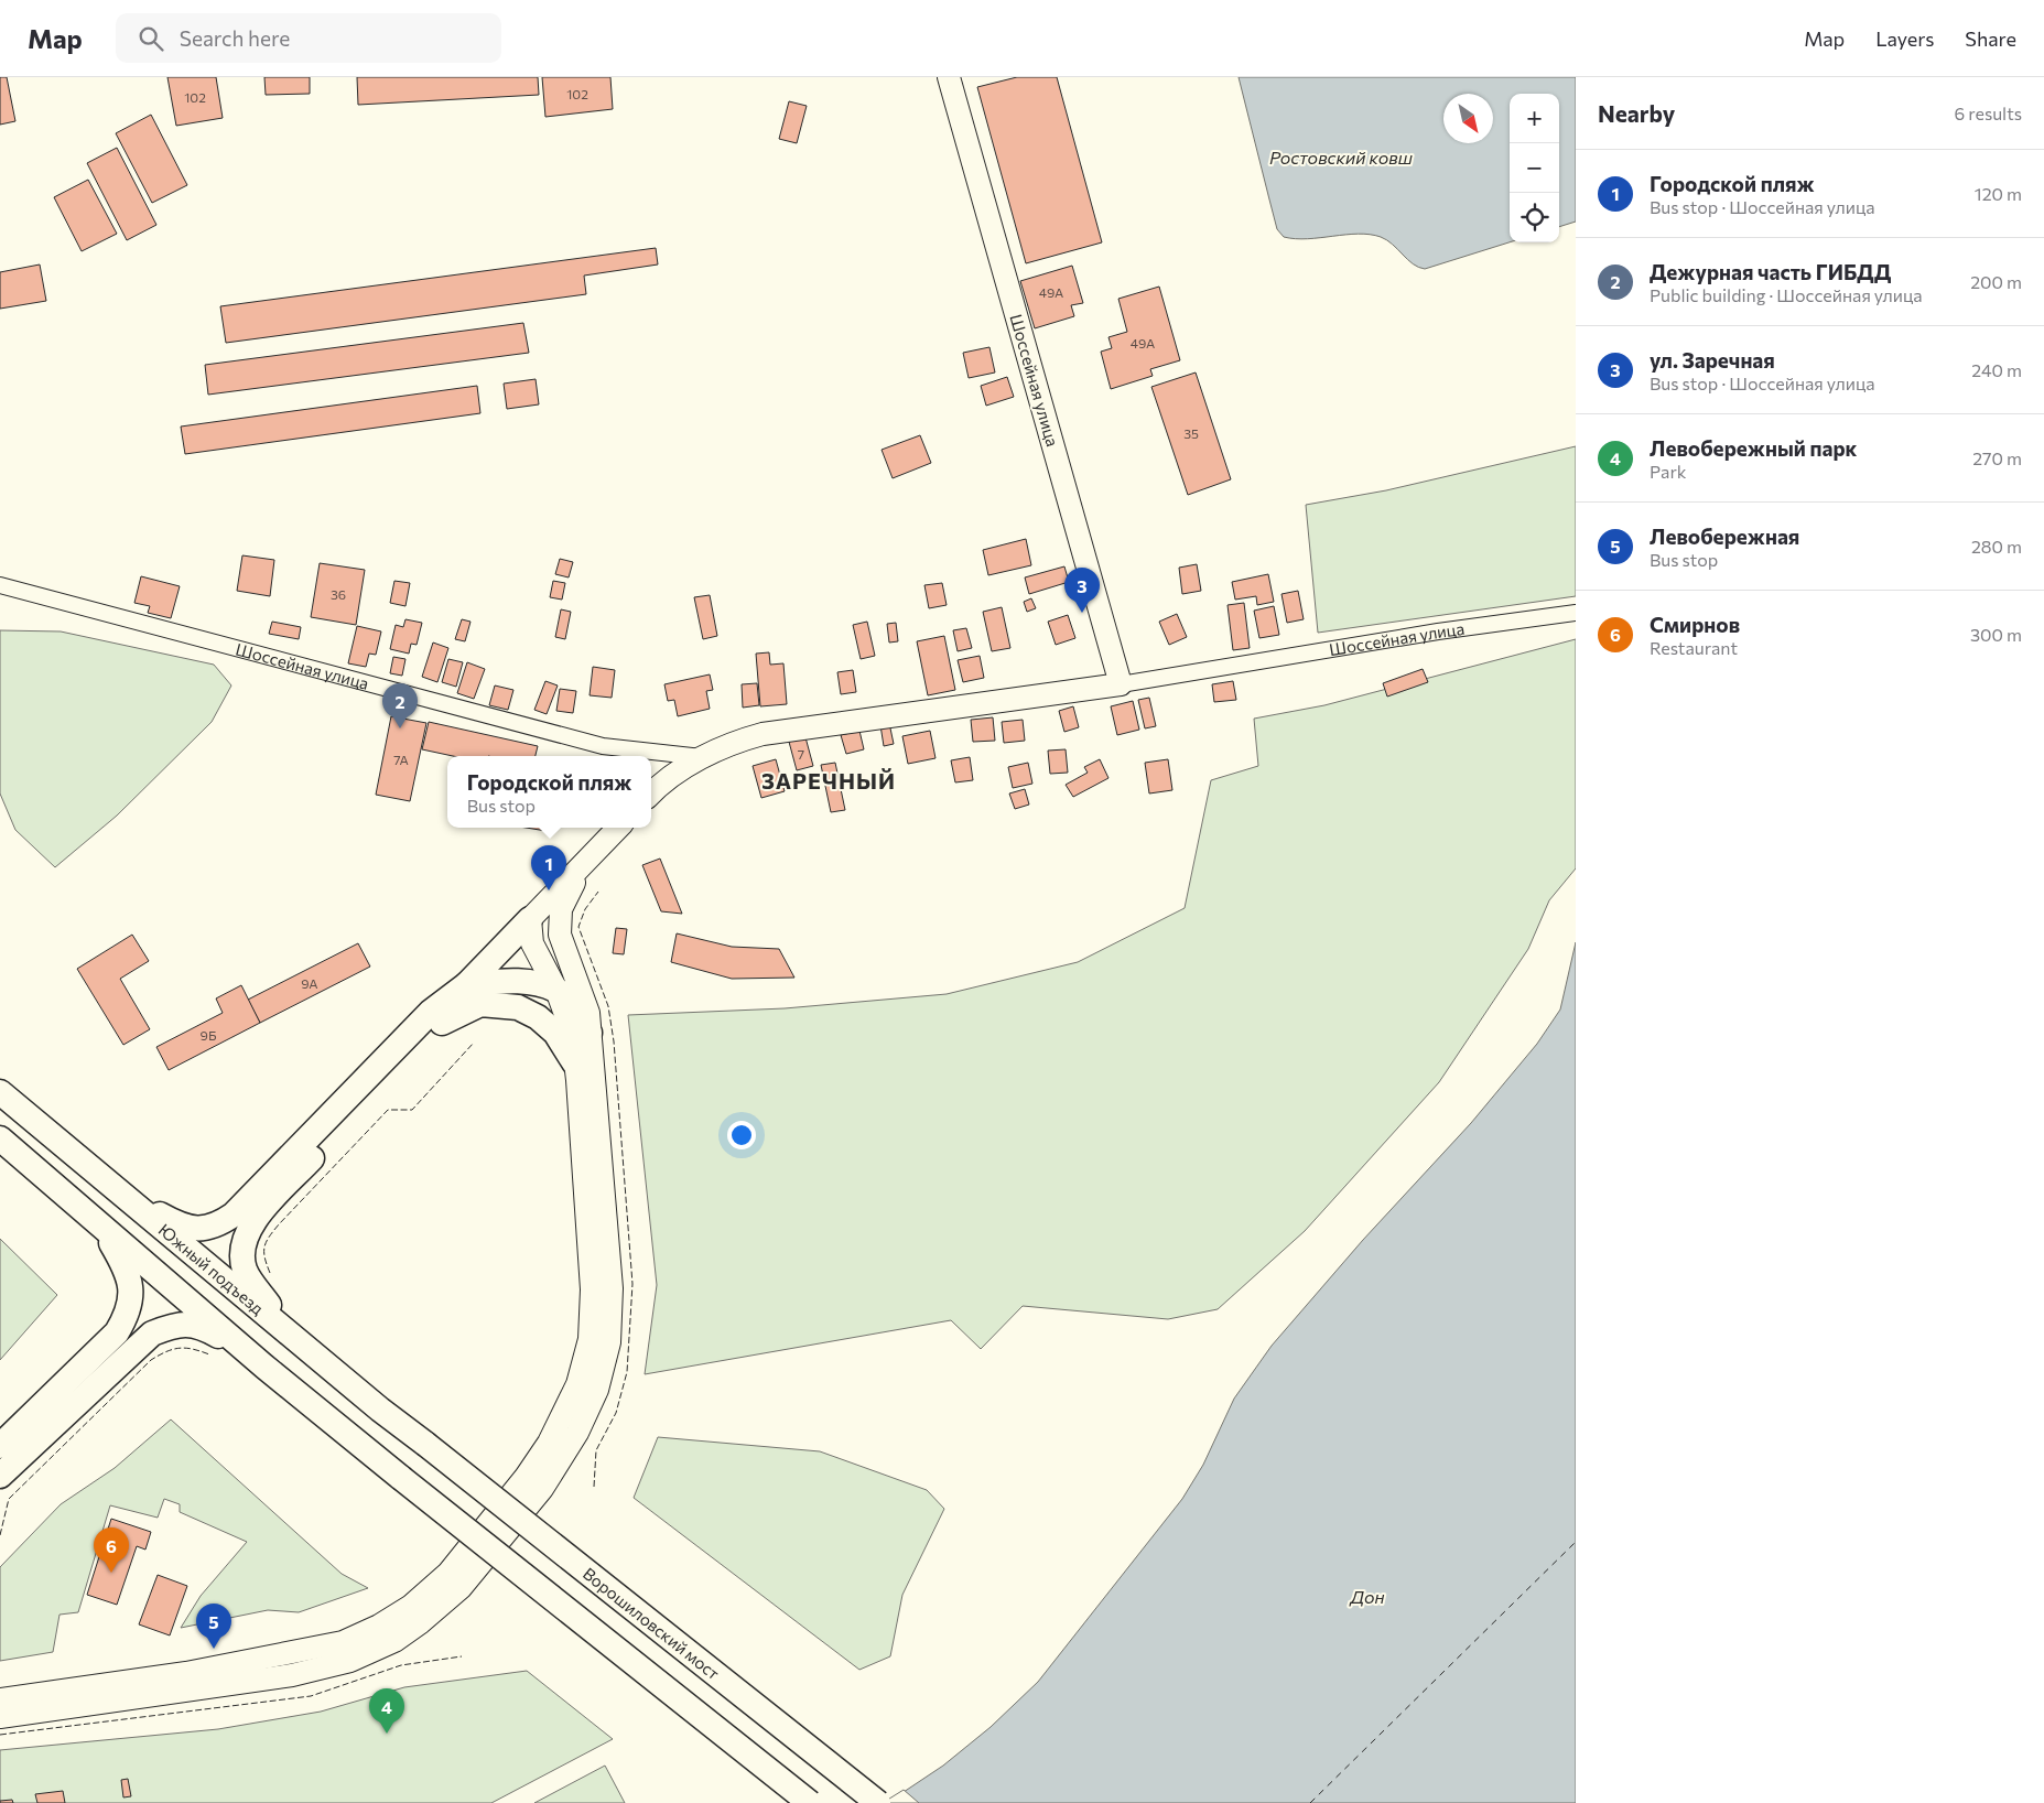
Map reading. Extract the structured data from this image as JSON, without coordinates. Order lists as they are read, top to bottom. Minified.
{"streets":{"main road":["Шоссейная улица","Южный подъезд","Ворошиловский мост"]},"crossings":[["Южный подъезд","Ворошиловский мост"]],"districts":["ЗАРЕЧНЫЙ"],"water":["Ростовский ковш","Дон"],"house_numbers":["102","102","49А","49А","35","36","7","7А","9А","9Б"],"north":"bottom right","page":{"header":"Map","search":"Search here","nav":["Map","Layers","Share"],"heading":["Nearby","6 results"],"map_buttons":["+","−"],"list":[{"mark":"1","name":"Городской пляж","note":"Bus stop · Шоссейная улица","value":"120 m"},{"mark":"2","name":"Дежурная часть ГИБДД","note":"Public building · Шоссейная улица","value":"200 m"},{"mark":"3","name":"ул. Заречная","note":"Bus stop · Шоссейная улица","value":"240 m"},{"mark":"4","name":"Левобережный парк","note":"Park","value":"270 m"},{"mark":"5","name":"Левобережная","note":"Bus stop","value":"280 m"},{"mark":"6","name":"Смирнов","note":"Restaurant","value":"300 m"}],"pins":["3","2","1","6","5","4"],"popup":["Городской пляж","Bus stop"]}}
